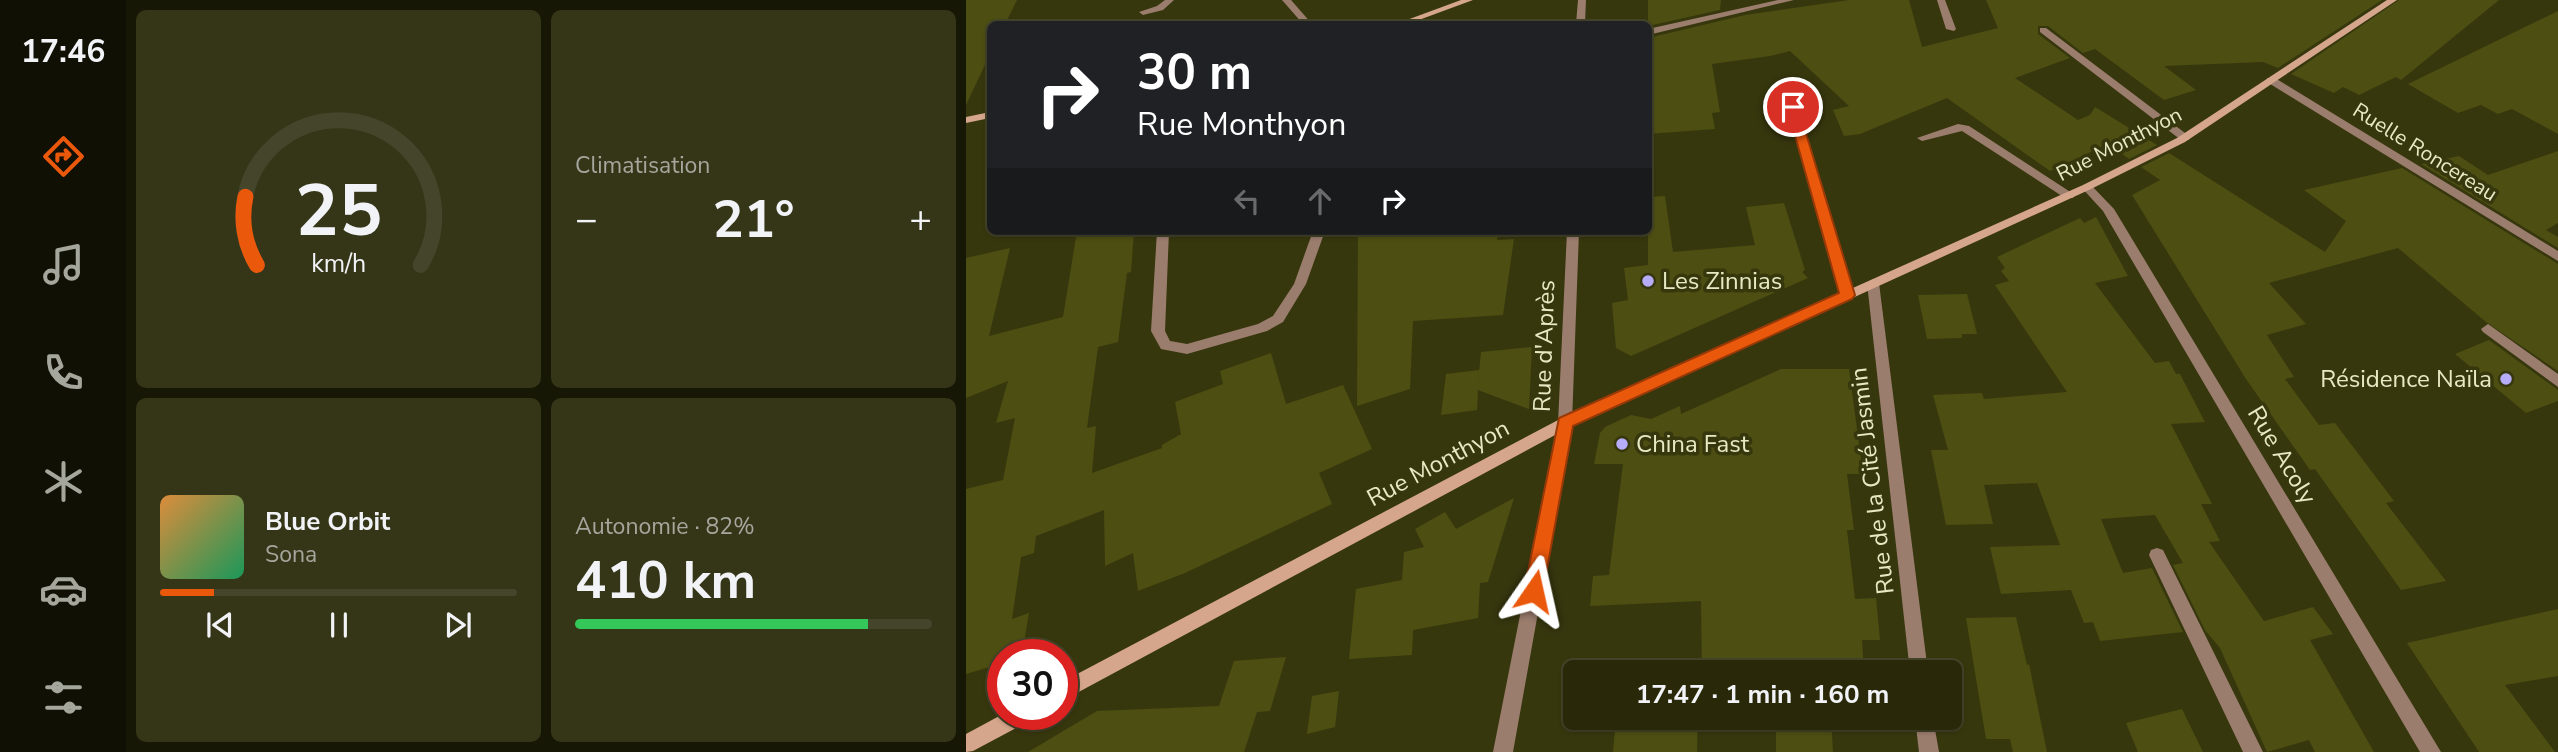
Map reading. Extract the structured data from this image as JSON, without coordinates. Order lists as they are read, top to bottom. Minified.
{"streets":{"main road":["Rue Monthyon"],"street":["Ruelle Roncereau","Rue d'Après","Rue Acoly","Rue de la Cité Jasmin"]},"crossings":[["Rue Monthyon","Ruelle Roncereau"],["Rue Monthyon","Rue d'Après"],["Rue Monthyon","Rue Acoly"],["Rue Monthyon","Rue de la Cité Jasmin"]],"places":["Les Zinnias","Résidence Naïla","China Fast"],"page":{"tabs":"17:46","tile":["Climatisation",["Autonomie · 82%","410 km"]],"turn":["30 m","Rue Monthyon"],"heat":["−","21°","+"],"song":["Blue Orbit","Sona"],"limit":"30","trip":"17:47 · 1 min · 160 m","gauge":["25","km/h"]}}
